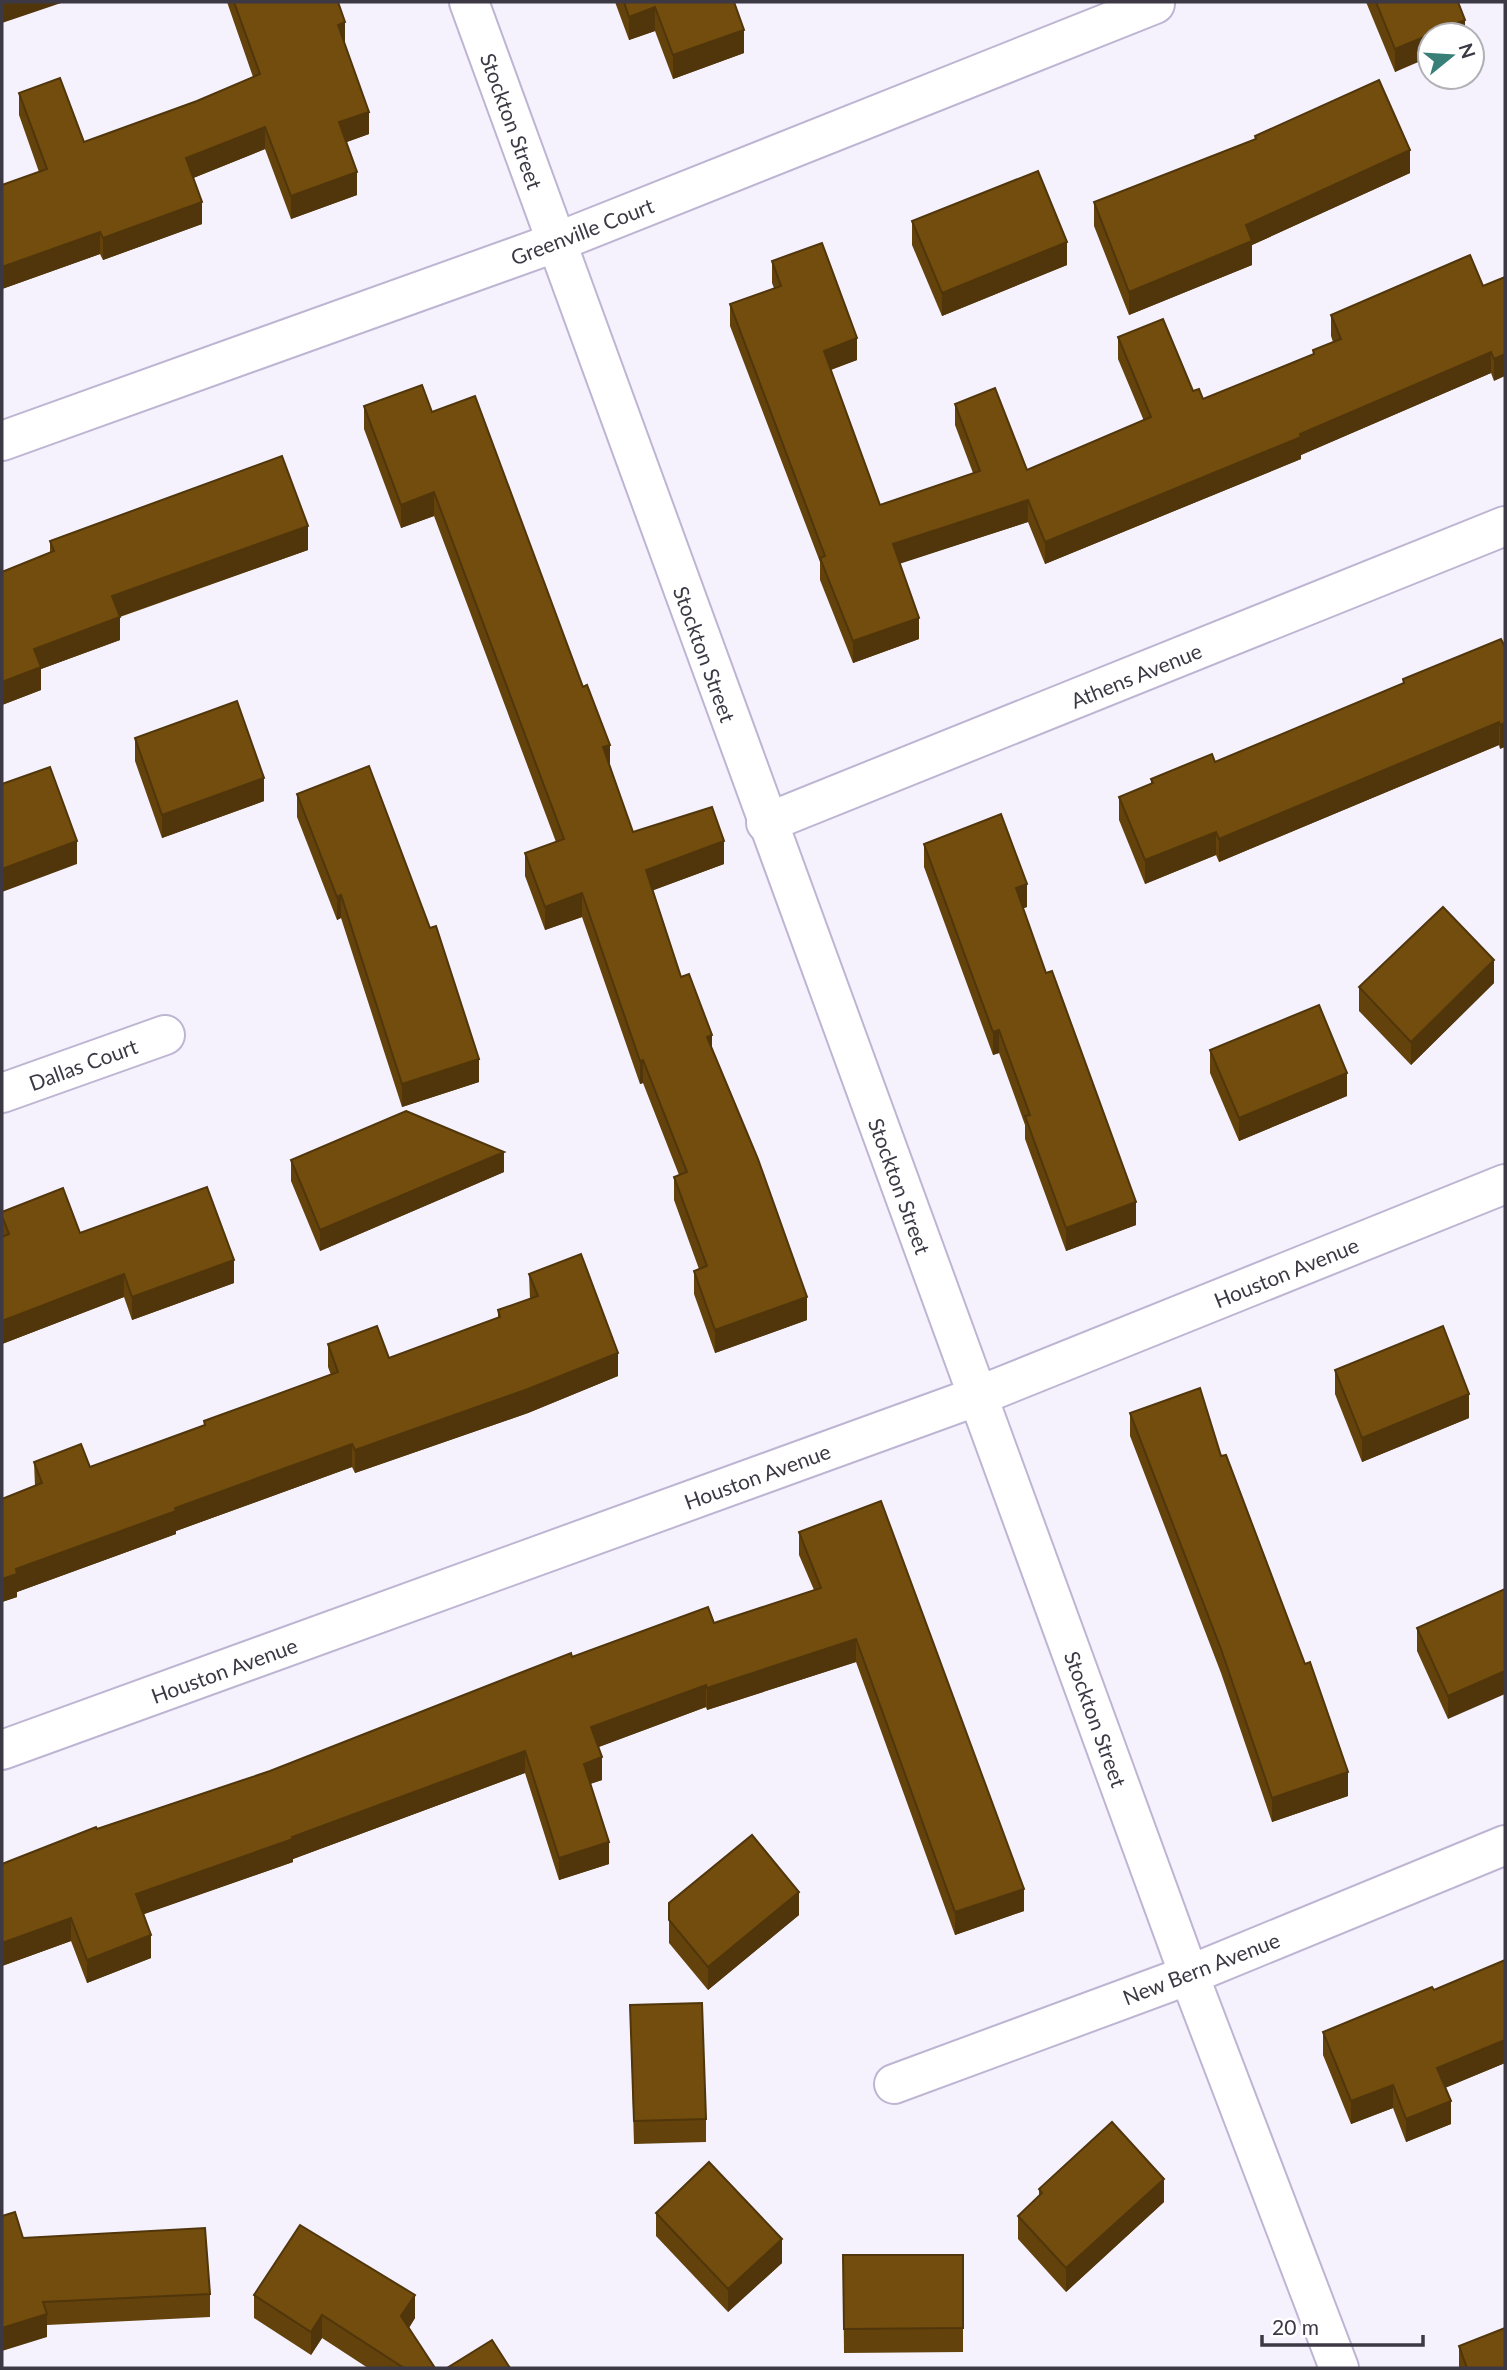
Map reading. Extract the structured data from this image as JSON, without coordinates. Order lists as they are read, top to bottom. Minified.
{"streets":{"street":["Stockton Street","Greenville Court","Athens Avenue","Dallas Court","Houston Avenue","New Bern Avenue"]},"crossings":[["Stockton Street","Greenville Court"],["Stockton Street","Athens Avenue"],["Stockton Street","Houston Avenue"],["Stockton Street","New Bern Avenue"]],"scale_bar":"20 m","north":"right"}
